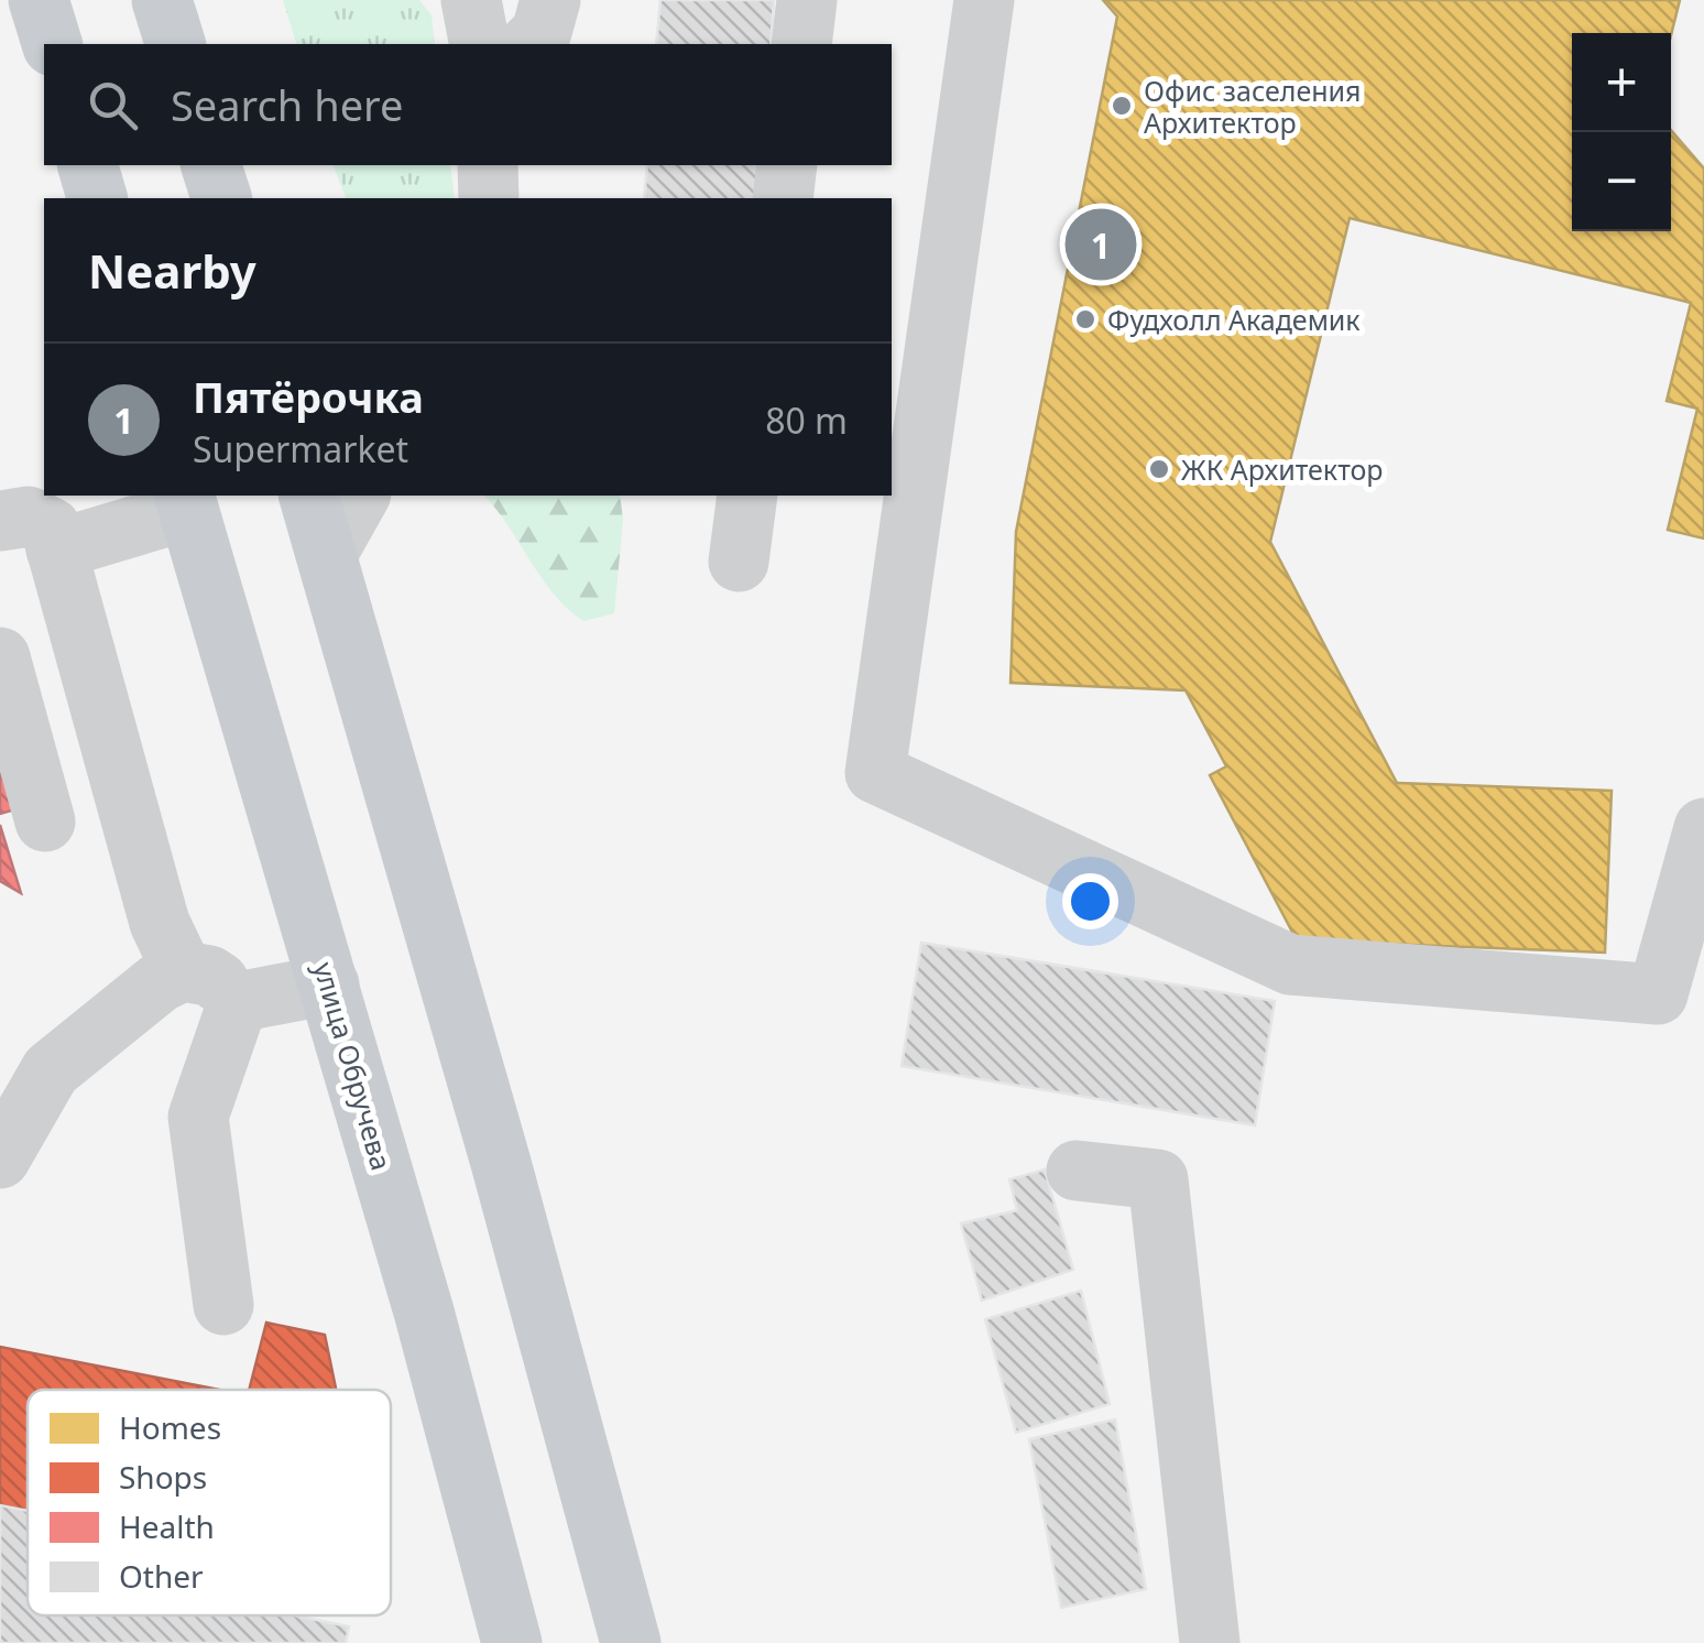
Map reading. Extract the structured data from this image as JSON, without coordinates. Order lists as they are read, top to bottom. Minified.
{"streets":{"main road":["улица Обручева"]},"places":["Офис заселения Архитектор","Фудхолл Академик","ЖК Архитектор"],"legend":["Homes","Shops","Health","Other"],"page":{"map_buttons":["+","−"],"search":"Search here","heading":"Nearby","pins":"1","list":[{"mark":"1","name":"Пятёрочка","note":"Supermarket","value":"80 m"}]}}
